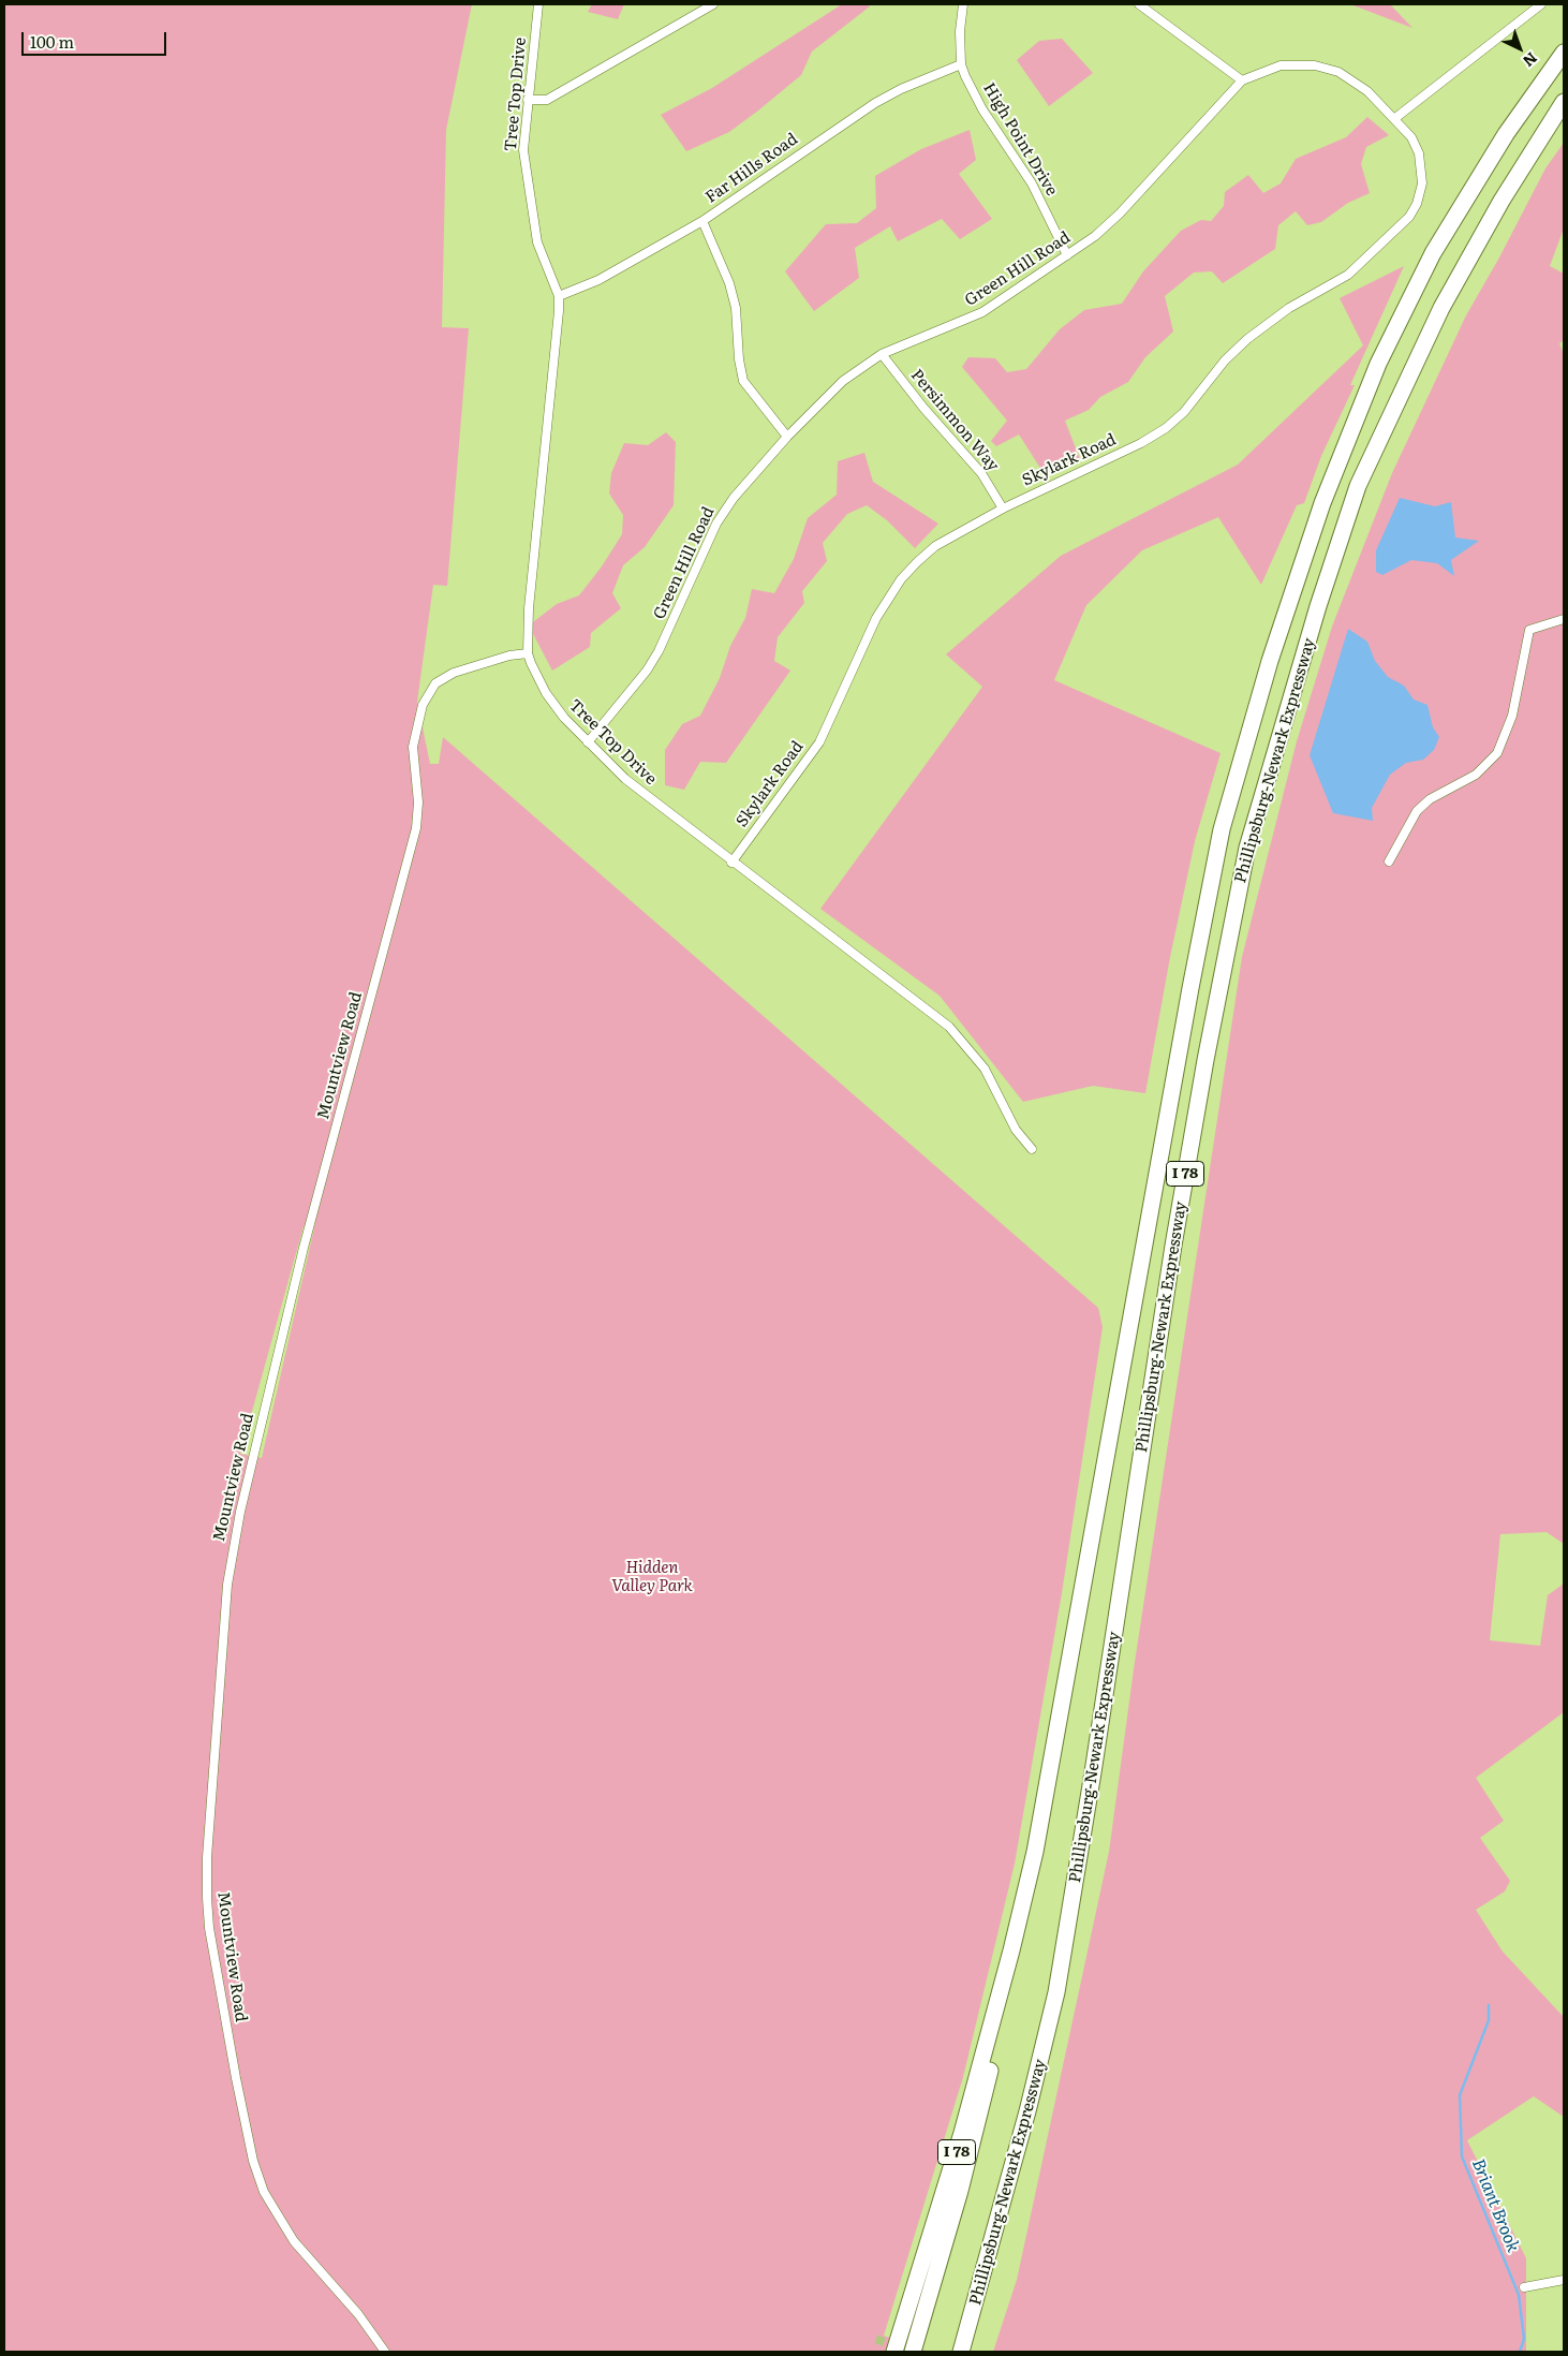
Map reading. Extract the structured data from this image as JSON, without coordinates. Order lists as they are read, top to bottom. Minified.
{"streets":{"highway":["Phillipsburg-Newark Expressway","I 78"],"street":["Tree Top Drive","High Point Drive","Far Hills Road","Green Hill Road","Persimmon Way","Skylark Road","Mountview Road"]},"crossings":[["Tree Top Drive","Far Hills Road"],["Tree Top Drive","Green Hill Road"],["Tree Top Drive","Skylark Road"],["Tree Top Drive","Mountview Road"],["High Point Drive","Far Hills Road"],["High Point Drive","Green Hill Road"],["Green Hill Road","Persimmon Way"],["Green Hill Road","Skylark Road"],["Persimmon Way","Skylark Road"]],"water":["Briant Brook"],"parks":["Hidden Valley Park"],"scale_bar":"100 m","north":"bottom right"}
